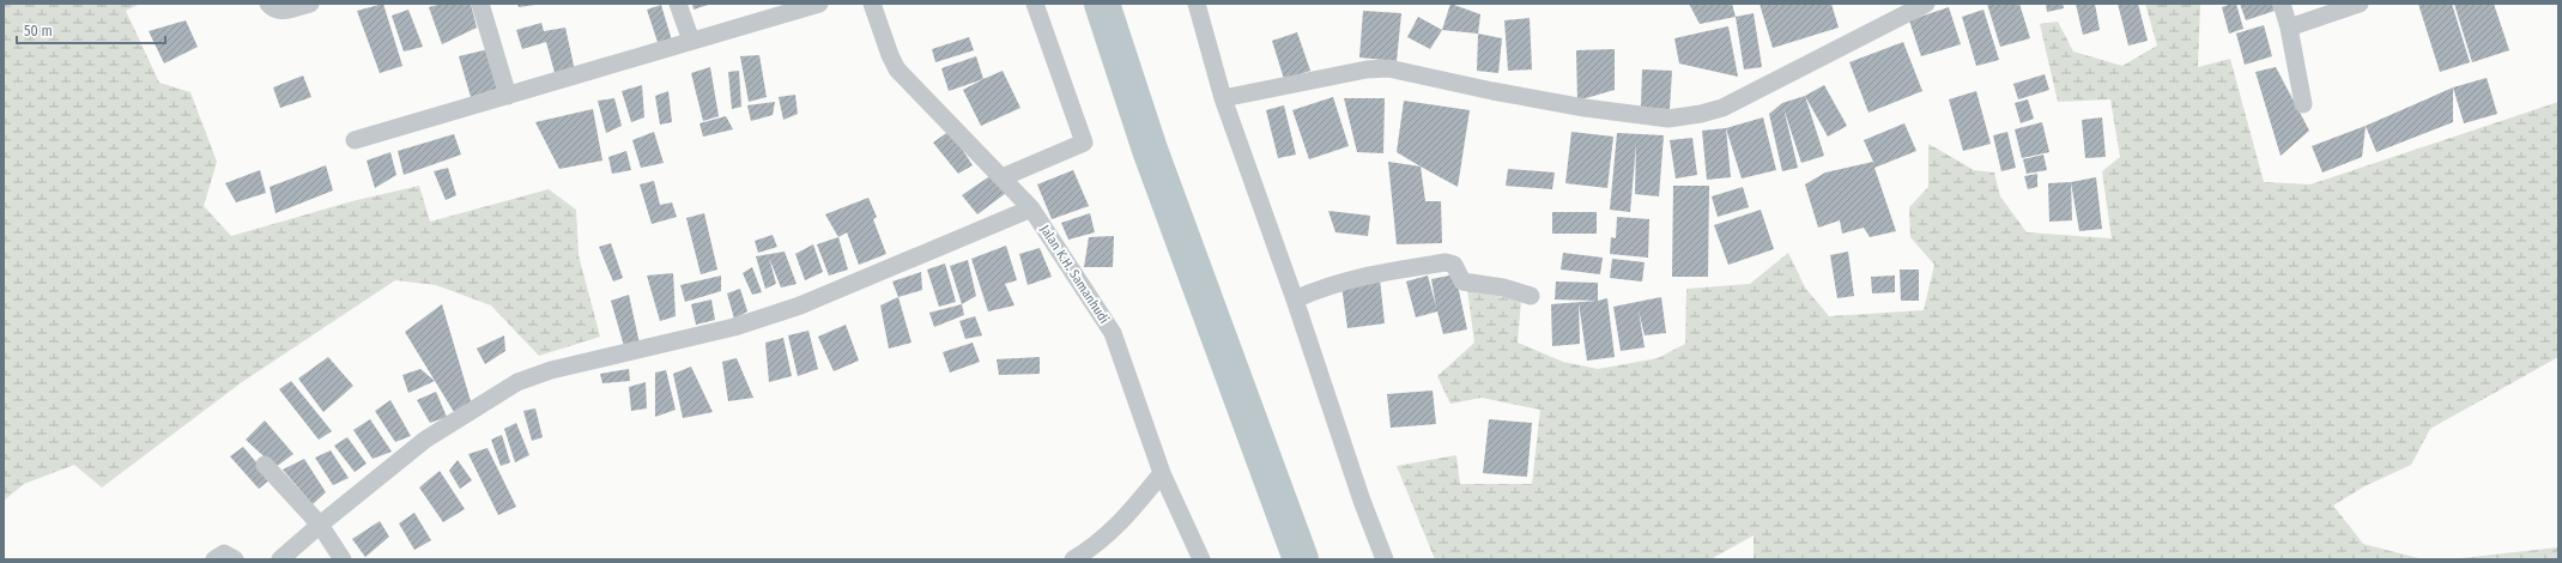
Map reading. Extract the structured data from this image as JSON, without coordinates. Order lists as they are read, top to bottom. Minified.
{"streets":{"street":["Jalan K.H. Samanhudi"]},"scale_bar":"50 m"}
